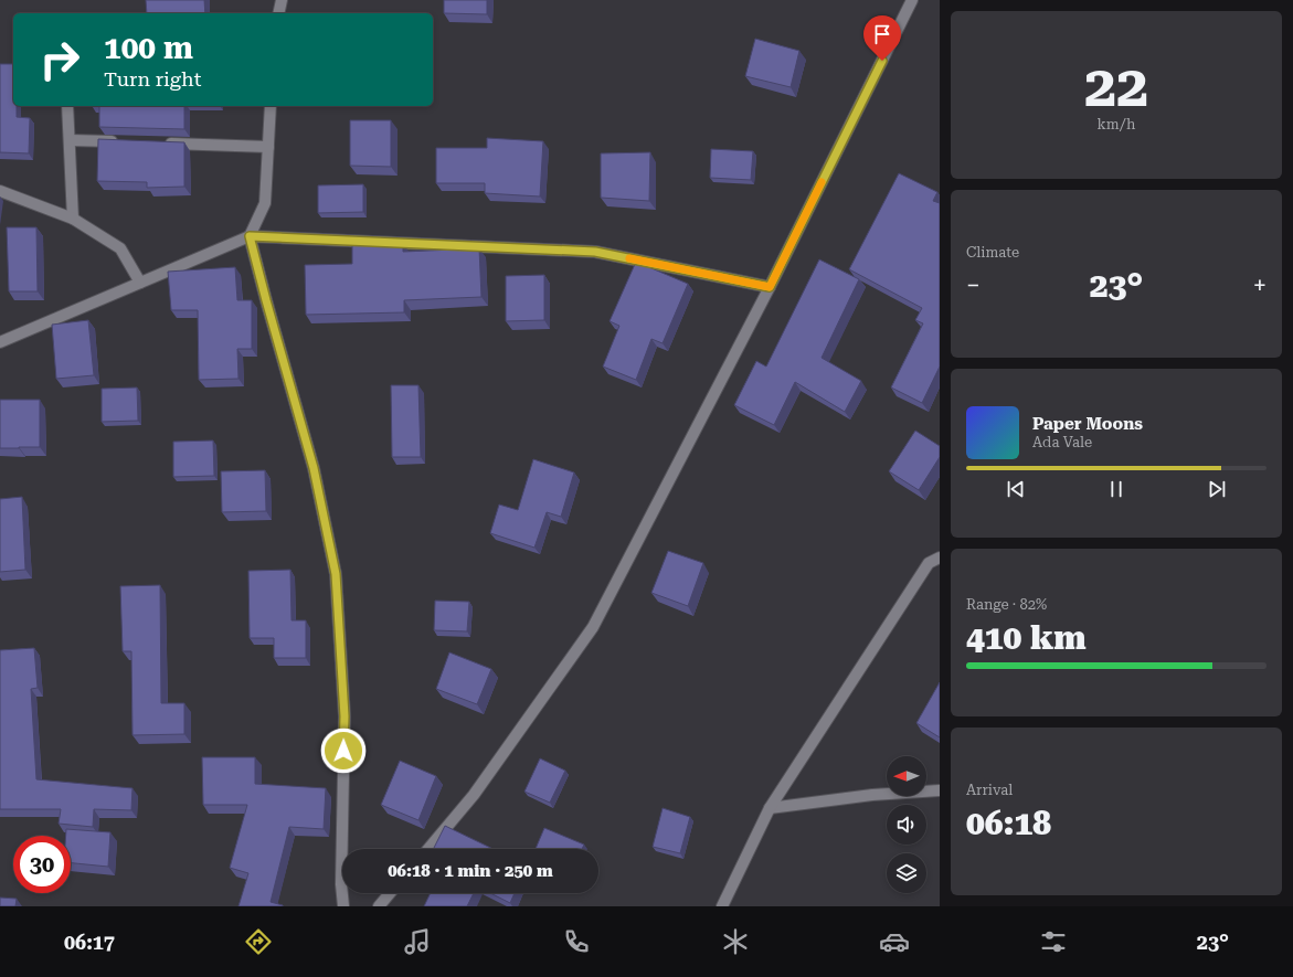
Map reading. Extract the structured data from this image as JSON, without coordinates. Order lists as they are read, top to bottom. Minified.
{"north":"left","page":{"tile":[["22","km/h"],"Climate",["Range · 82%","410 km"],["Arrival","06:18"]],"turn":["100 m","Turn right"],"heat":["−","23°","+"],"song":["Paper Moons","Ada Vale"],"limit":"30","trip":"06:18 · 1 min · 250 m","tabs":["06:17","23°"]}}
